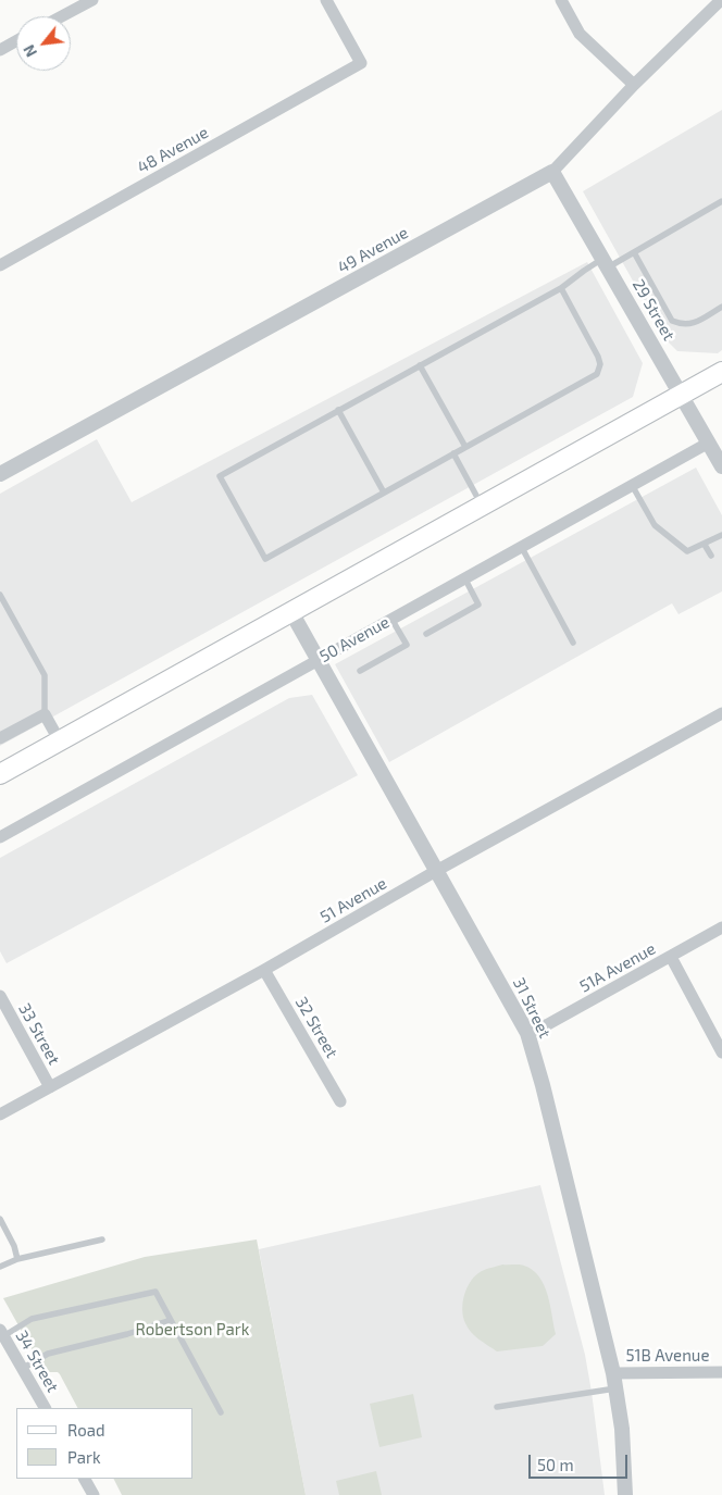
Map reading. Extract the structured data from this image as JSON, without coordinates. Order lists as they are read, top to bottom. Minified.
{"streets":{"street":["48 Avenue","49 Avenue","29 Street","50 Avenue","51 Avenue","51A Avenue","31 Street","32 Street","33 Street","51B Avenue","34 Street"]},"crossings":[["49 Avenue","29 Street"],["29 Street","50 Avenue"],["50 Avenue","31 Street"],["51 Avenue","31 Street"],["51 Avenue","32 Street"],["51 Avenue","33 Street"],["51A Avenue","31 Street"],["31 Street","51B Avenue"]],"parks":["Robertson Park"],"legend":["Road","Park"],"scale_bar":"50 m","north":"bottom left"}
